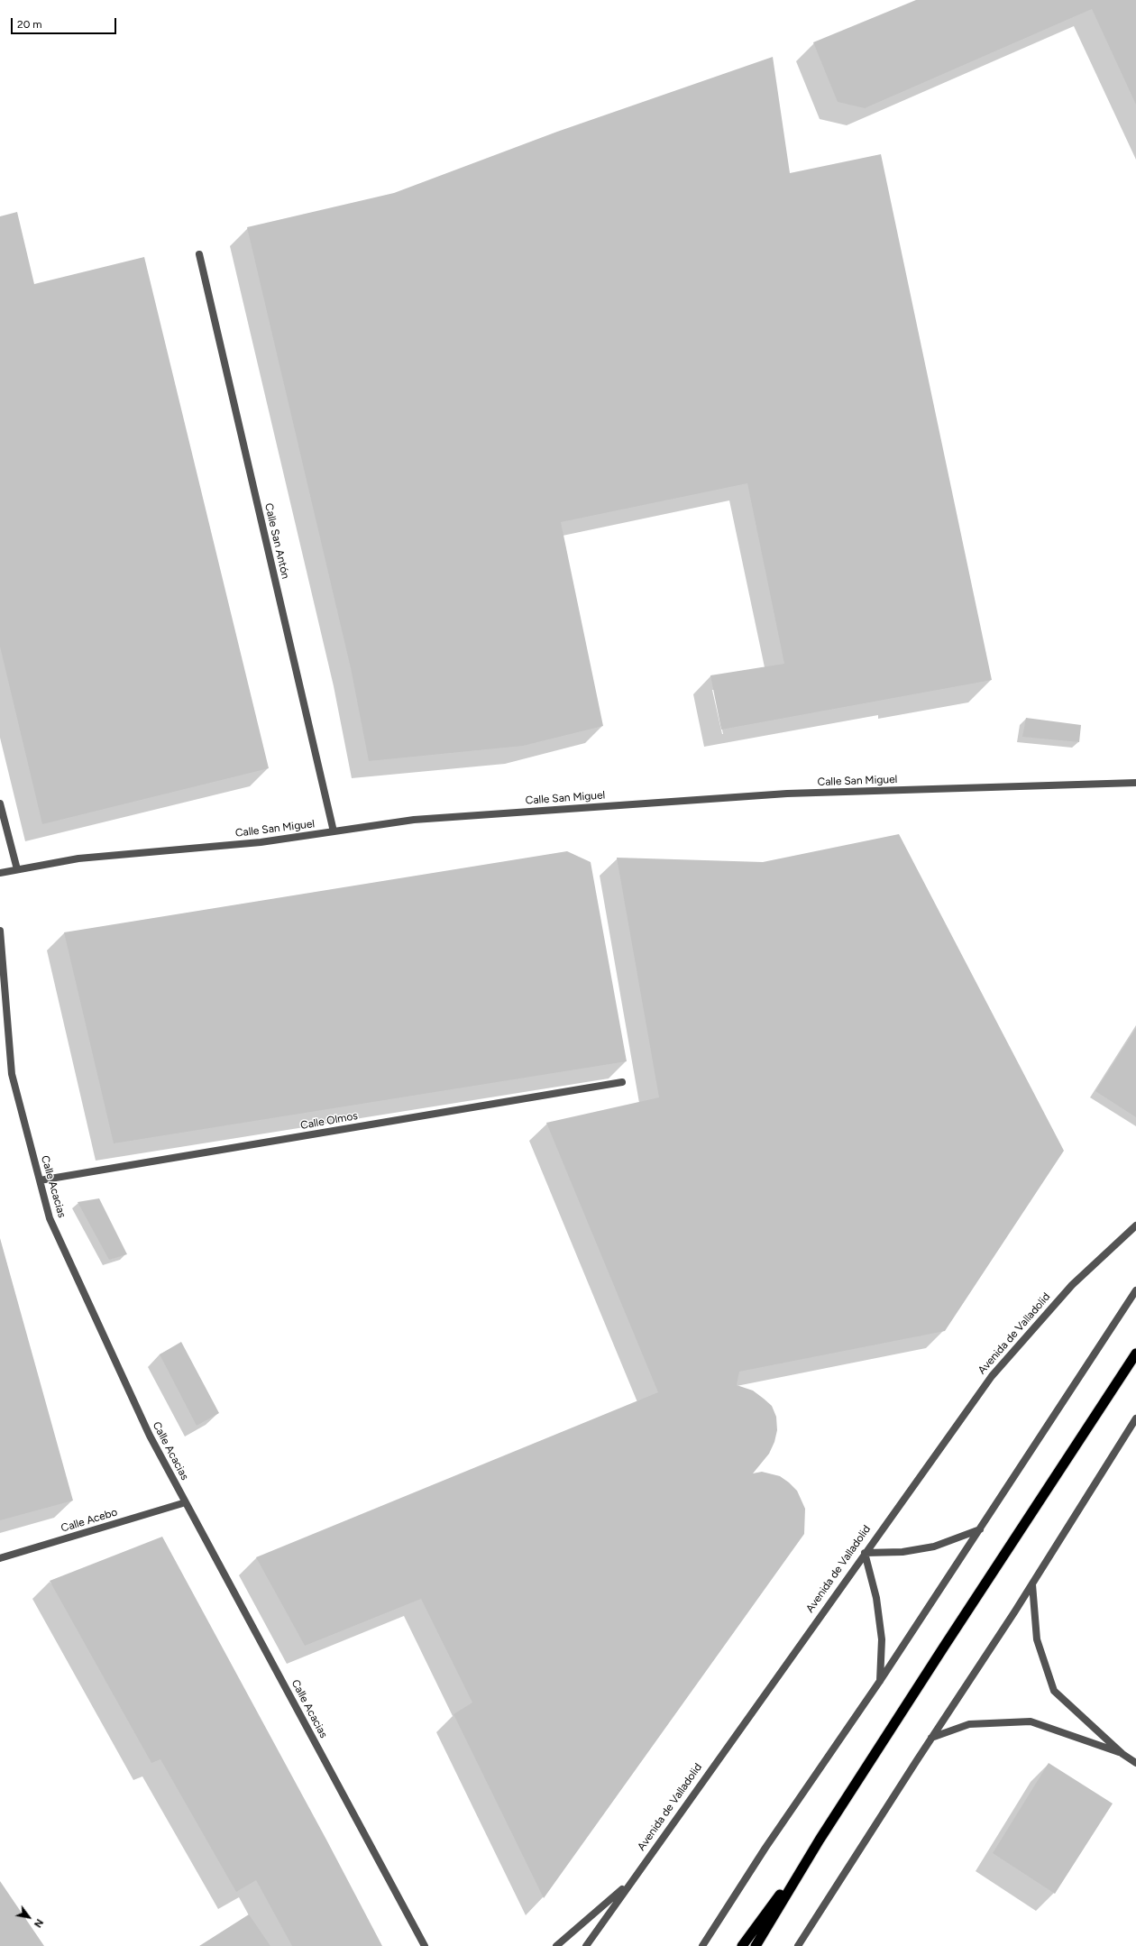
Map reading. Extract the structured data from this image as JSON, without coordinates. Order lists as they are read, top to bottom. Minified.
{"streets":{"lane":["Calle San Antón","Calle San Miguel","Calle Olmos","Calle Acacias","Avenida de Valladolid","Calle Acebo"]},"crossings":[["Calle San Antón","Calle San Miguel"],["Calle Olmos","Calle Acacias"],["Calle Acacias","Calle Acebo"]],"scale_bar":"20 m","north":"bottom right"}
